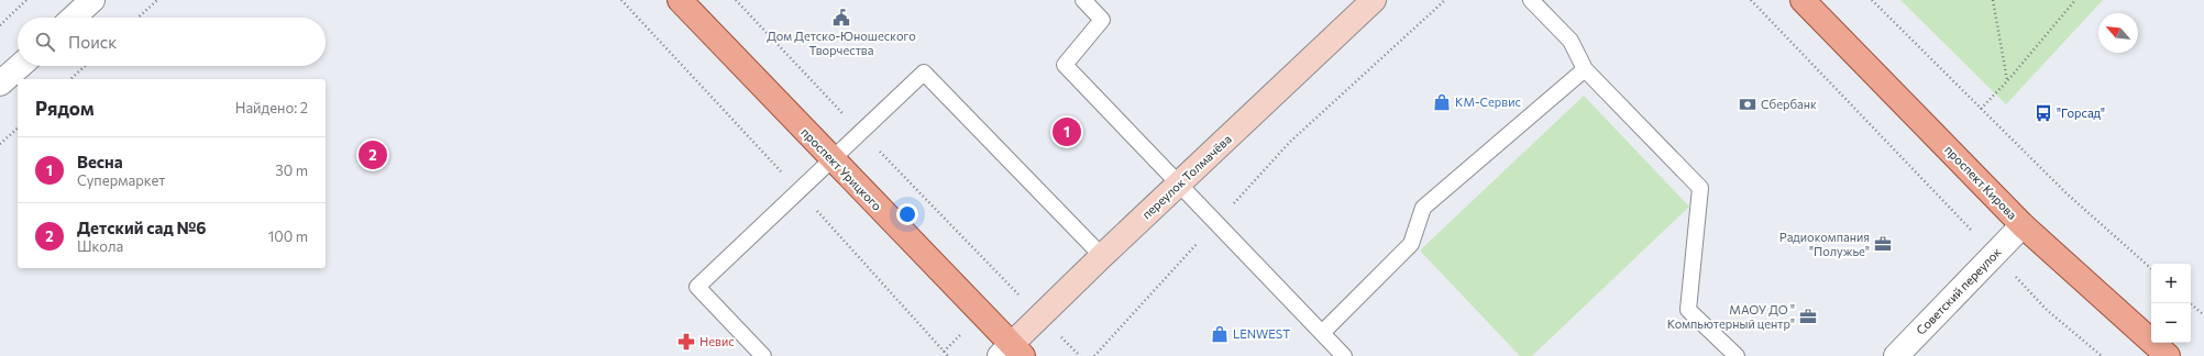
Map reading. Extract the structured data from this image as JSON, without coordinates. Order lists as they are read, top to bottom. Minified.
{"streets":{"main road":["проспект Урицкого","переулок Толмачёва","проспект Кирова"],"street":["Советский переулок"]},"crossings":[["проспект Урицкого","переулок Толмачёва"],["проспект Кирова","Советский переулок"]],"places":{"public building":["Дом Детско-Юношеского Творчества"],"shop":["КМ-Сервис","LENWEST"],"bank":["Сбербанк"],"bus stop":["\"Горсад\""],"office":["Радиокомпания \"Полужье\"","МАОУ ДО \" Компьютерный центр\""],"pharmacy":["Невис"]},"north":"top left","page":{"search":"Поиск","heading":["Рядом","Найдено: 2"],"pins":["1","2"],"list":[{"mark":"1","name":"Весна","note":"Супермаркет","value":"30 m"},{"mark":"2","name":"Детский сад №6","note":"Школа","value":"100 m"}],"map_buttons":["+","−"]}}
